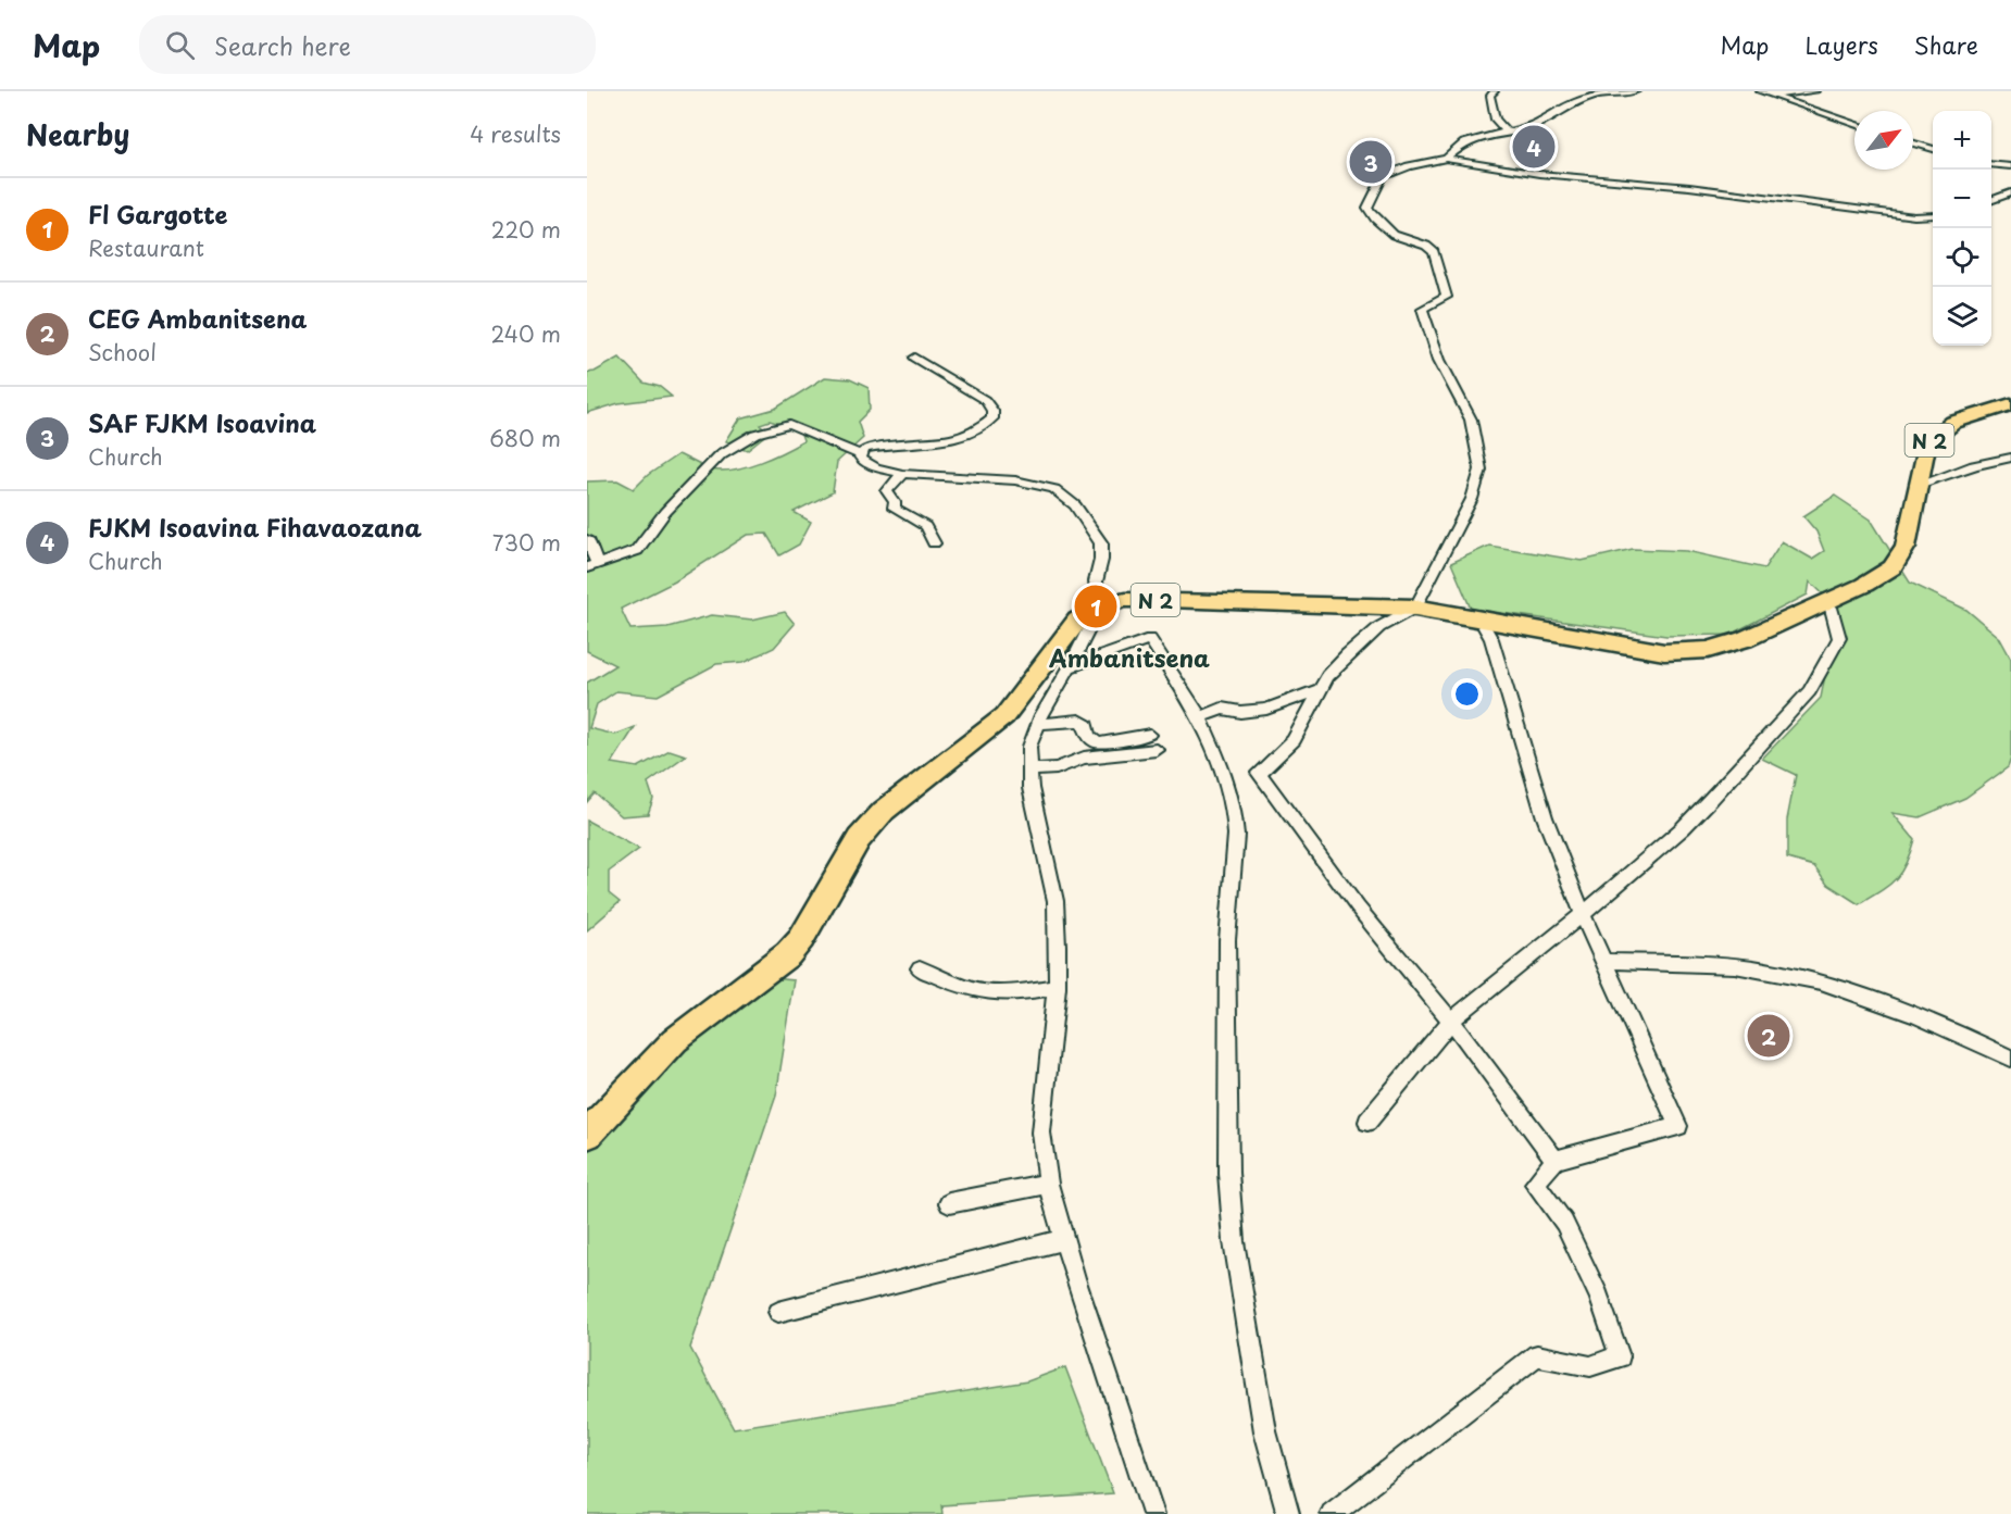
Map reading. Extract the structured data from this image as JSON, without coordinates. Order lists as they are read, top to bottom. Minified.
{"streets":{"main road":["N 2"]},"districts":["Ambanitsena"],"north":"top right","page":{"header":"Map","search":"Search here","nav":["Map","Layers","Share"],"heading":["Nearby","4 results"],"map_buttons":["+","−"],"pins":["4","3","1","2"],"list":[{"mark":"1","name":"Fl Gargotte","note":"Restaurant","value":"220 m"},{"mark":"2","name":"CEG Ambanitsena","note":"School","value":"240 m"},{"mark":"3","name":"SAF FJKM Isoavina","note":"Church","value":"680 m"},{"mark":"4","name":"FJKM Isoavina Fihavaozana","note":"Church","value":"730 m"}]}}
